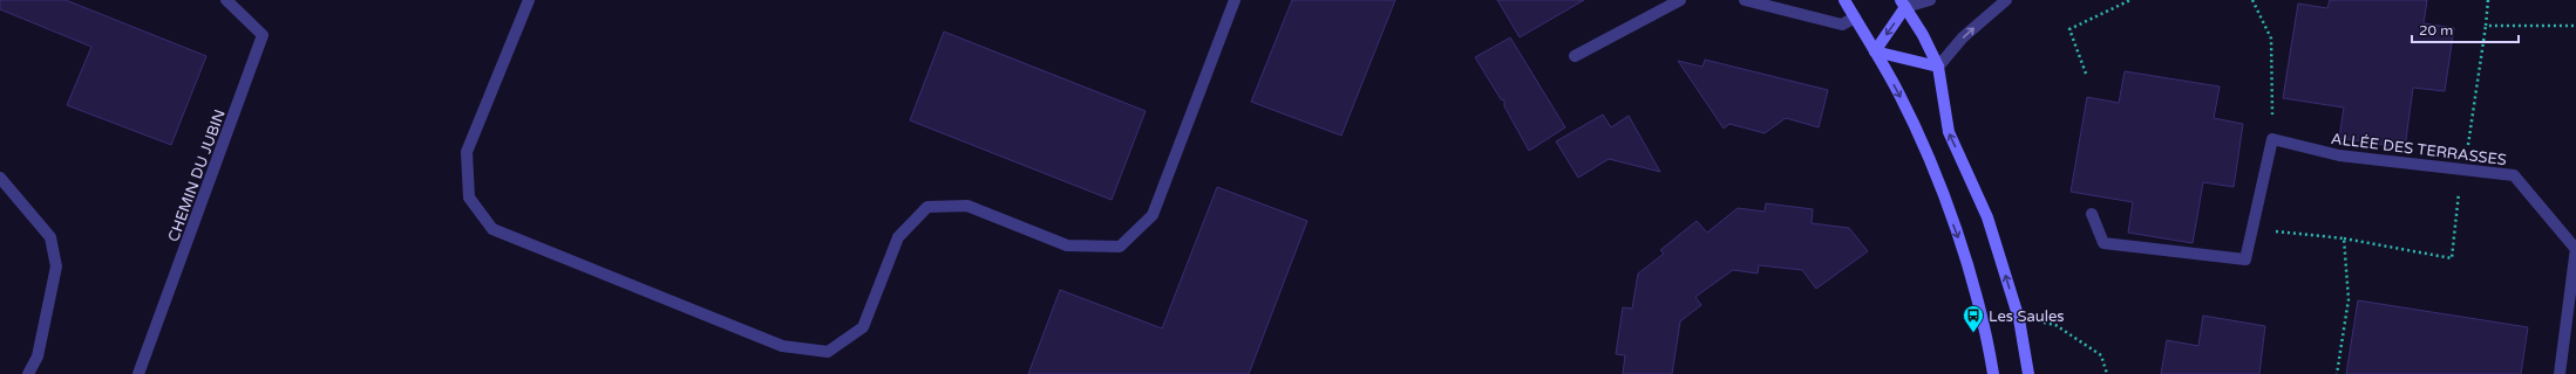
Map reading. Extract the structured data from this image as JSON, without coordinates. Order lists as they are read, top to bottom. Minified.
{"streets":{"street":["ALLÉE DES TERRASSES","CHEMIN DU JUBIN"]},"places":{"bus stop":["Les Saules"]},"scale_bar":"20 m"}
